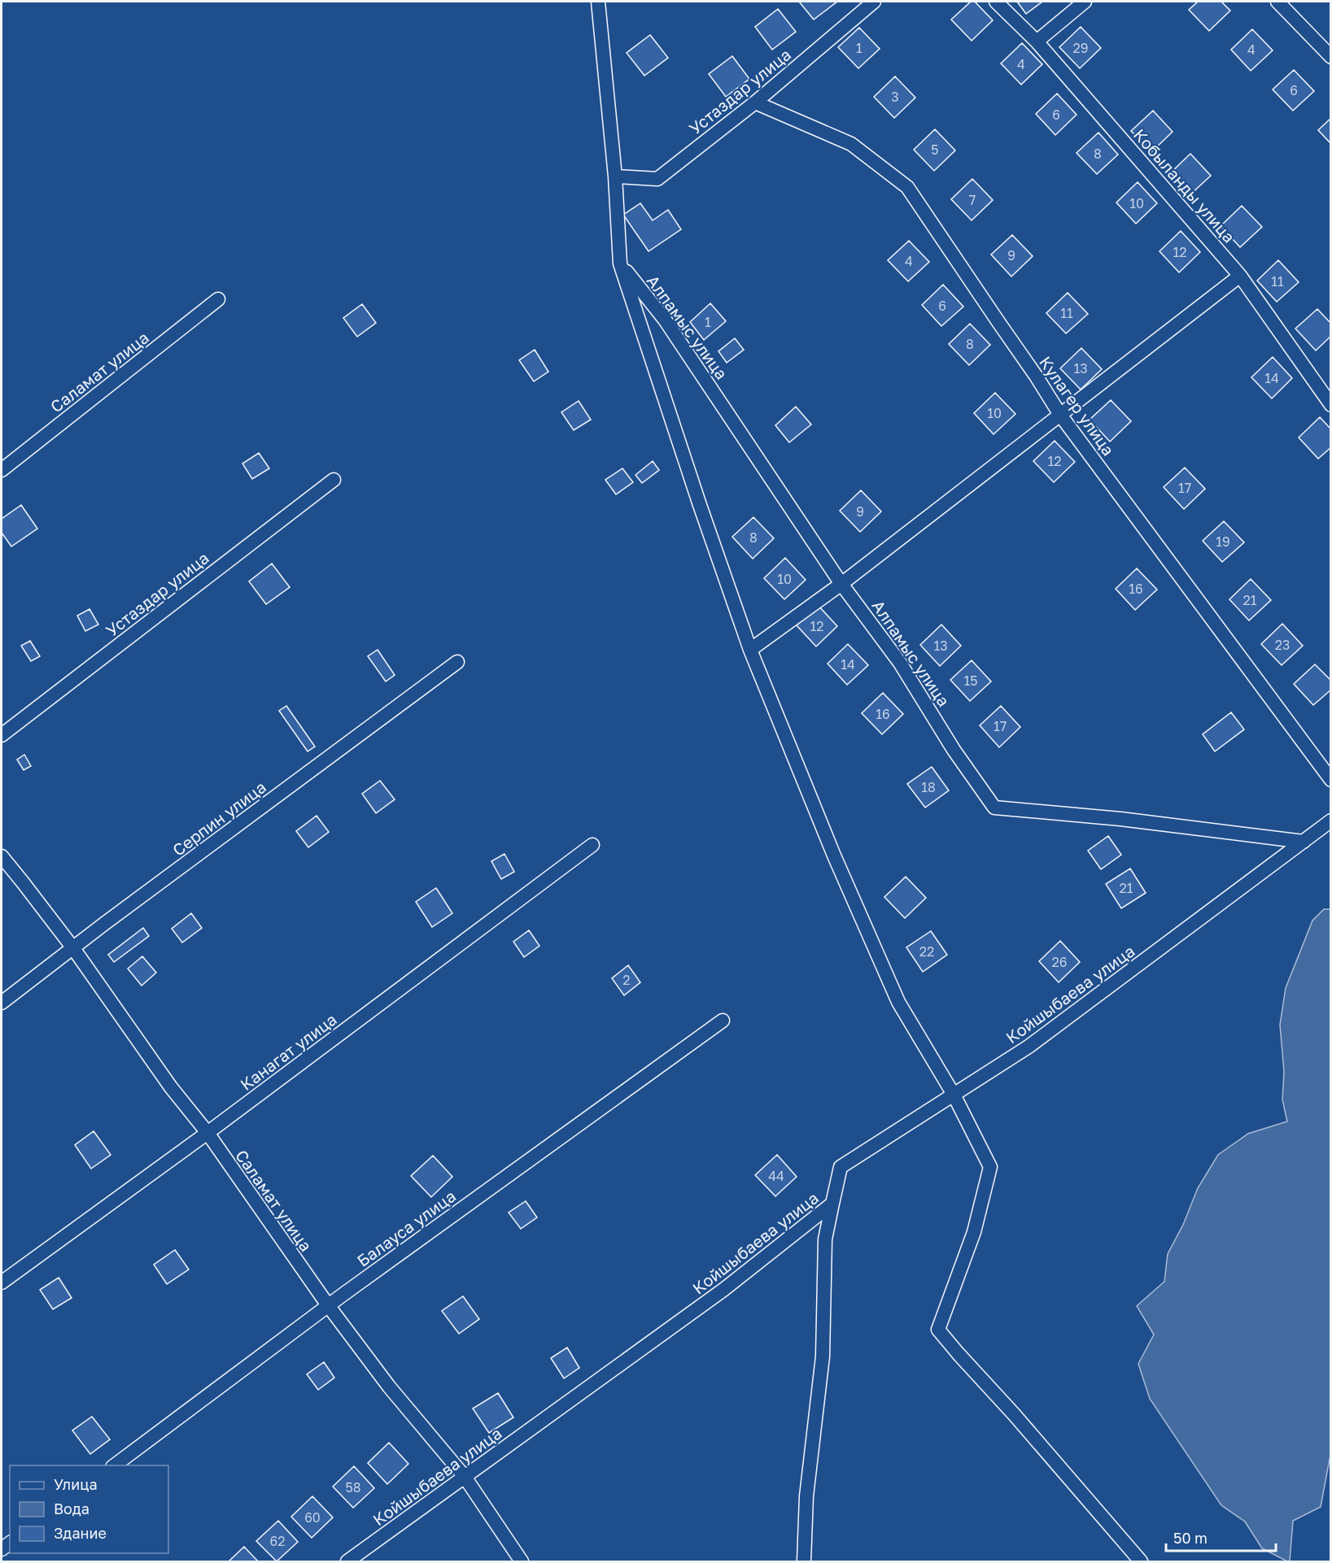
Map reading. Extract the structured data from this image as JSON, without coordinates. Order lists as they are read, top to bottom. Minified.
{"streets":{"street":["Устаздар улица","Кобыланды улица","Алпамыс улица","Саламат улица","Кулагер улица","Серпин улица","Койшыбаева улица","Канагат улица","Балауса улица"]},"crossings":[["Устаздар улица","Кулагер улица"],["Алпамыс улица","Койшыбаева улица"],["Саламат улица","Серпин улица"],["Саламат улица","Койшыбаева улица"],["Саламат улица","Канагат улица"],["Саламат улица","Балауса улица"]],"house_numbers":["1","29","4","4","6","3","6","5","8","7","10","12","9","4","11","6","11","1","8","13","14","10","12","17","9","8","19","10","16","21","12","23","13","14","15","16","17","18","21","22","26","2","44","58","60","62"],"legend":["Улица","Вода","Здание"],"scale_bar":"50 m"}
